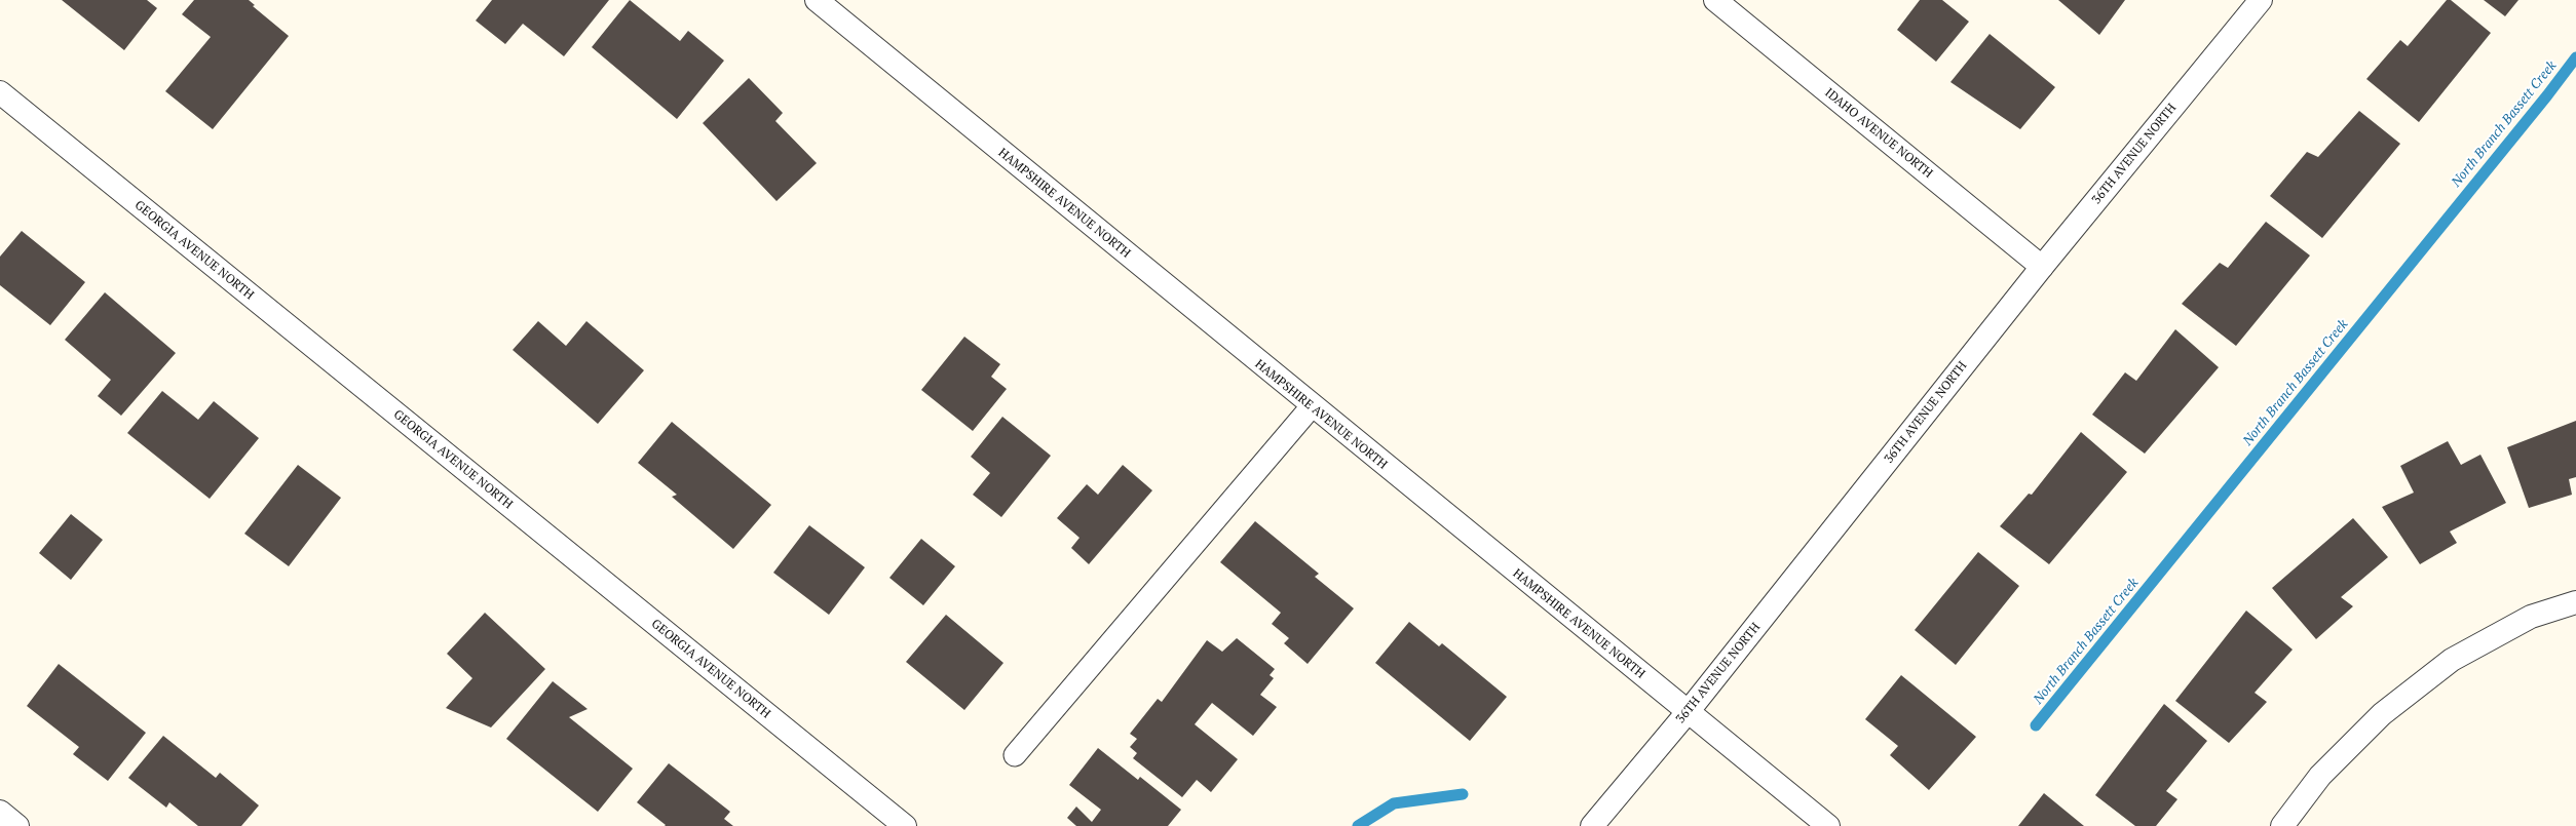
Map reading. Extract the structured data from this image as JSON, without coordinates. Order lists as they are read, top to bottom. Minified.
{"streets":{"street":["IDAHO AVENUE NORTH","36TH AVENUE NORTH","HAMPSHIRE AVENUE NORTH","GEORGIA AVENUE NORTH"]},"crossings":[["IDAHO AVENUE NORTH","36TH AVENUE NORTH"],["36TH AVENUE NORTH","HAMPSHIRE AVENUE NORTH"]],"water":["North Branch Bassett Creek"]}
